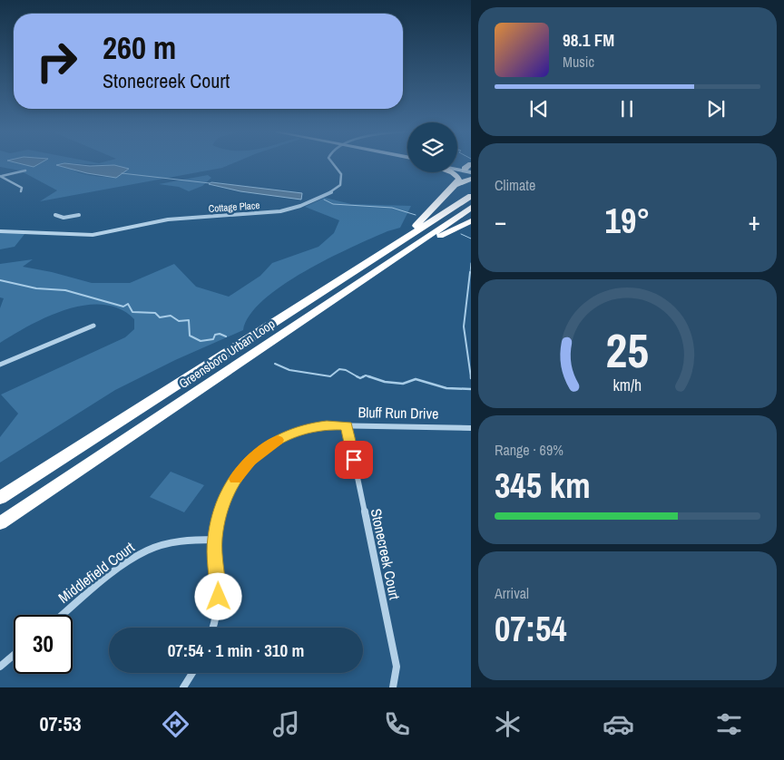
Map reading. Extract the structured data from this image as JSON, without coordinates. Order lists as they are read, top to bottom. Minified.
{"streets":{"highway":["Greensboro Urban Loop"],"street":["Cottage Place","Bluff Run Drive","Stonecreek Court","Middlefield Court"]},"crossings":[["Bluff Run Drive","Stonecreek Court"],["Bluff Run Drive","Middlefield Court"]],"page":{"turn":["260 m","Stonecreek Court"],"song":["98.1 FM","Music"],"tile":["Climate",["Range · 69%","345 km"],["Arrival","07:54"]],"heat":["−","19°","+"],"limit":"30","trip":"07:54 · 1 min · 310 m","tabs":"07:53","gauge":["25","km/h"]}}
